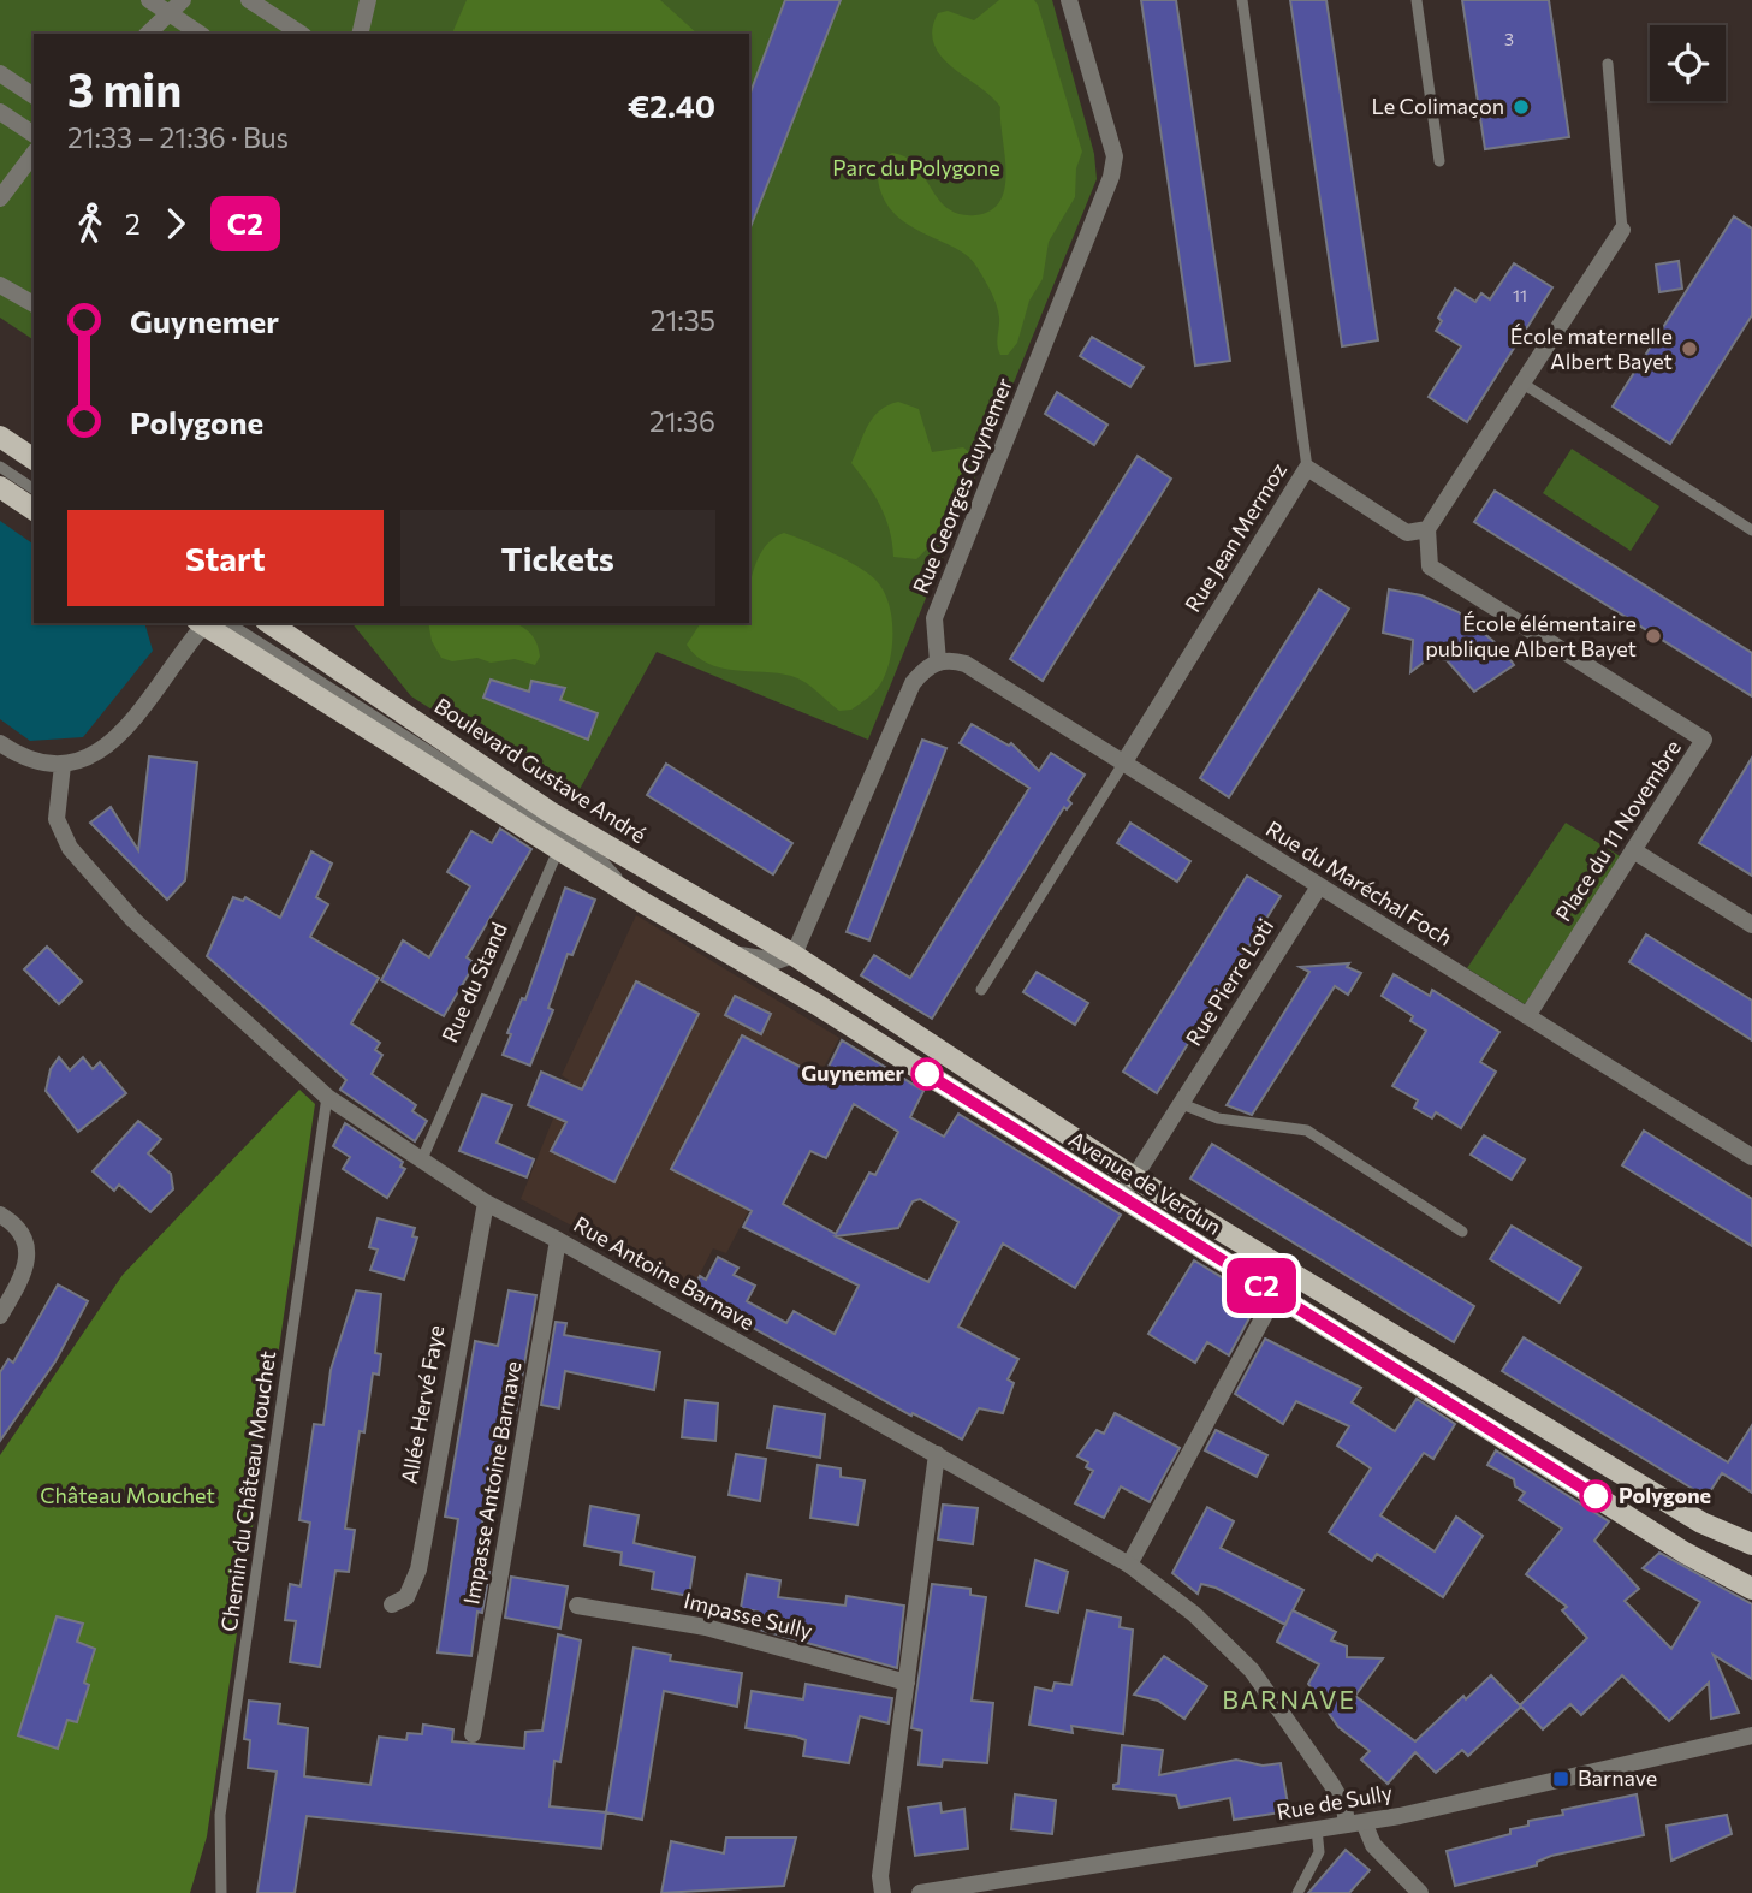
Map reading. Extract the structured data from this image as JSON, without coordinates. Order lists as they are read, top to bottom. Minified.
{"streets":{"main road":["Boulevard Gustave André","Avenue de Verdun"],"street":["Rue Georges Guynemer","Rue Jean Mermoz","Place du 11 Novembre","Rue du Maréchal Foch","Rue Pierre Loti","Rue Antoine Barnave","Allée Hervé Faye","Impasse Antoine Barnave","Impasse Sully","Rue de Sully"],"lane":["Rue du Stand","Chemin du Château Mouchet"]},"crossings":[["Rue Georges Guynemer","Rue du Maréchal Foch"],["Rue Jean Mermoz","Rue du Maréchal Foch"],["Boulevard Gustave André","Rue du Stand"],["Boulevard Gustave André","Avenue de Verdun"],["Place du 11 Novembre","Rue du Maréchal Foch"],["Rue du Maréchal Foch","Rue Pierre Loti"],["Rue du Stand","Rue Antoine Barnave"],["Rue Pierre Loti","Avenue de Verdun"],["Rue Antoine Barnave","Allée Hervé Faye"],["Rue Antoine Barnave","Impasse Antoine Barnave"],["Rue Antoine Barnave","Chemin du Château Mouchet"],["Rue Antoine Barnave","Rue de Sully"]],"districts":["BARNAVE"],"parks":["Parc du Polygone","Château Mouchet"],"places":{"other":["Le Colimaçon","École maternelle Albert Bayet","École élémentaire publique Albert Bayet","Guynemer","Polygone"],"transit":["Barnave"]},"lines":["bus line C2"],"house_numbers":["3","11"],"page":{"on_map":"C2","heading":["3 min","21:33 – 21:36 · Bus","€2.40"],"legs":["2","C2"],"list":[{"name":"Guynemer","value":"21:35"},{"name":"Polygone","value":"21:36"}],"buttons":["Start","Tickets"]}}
